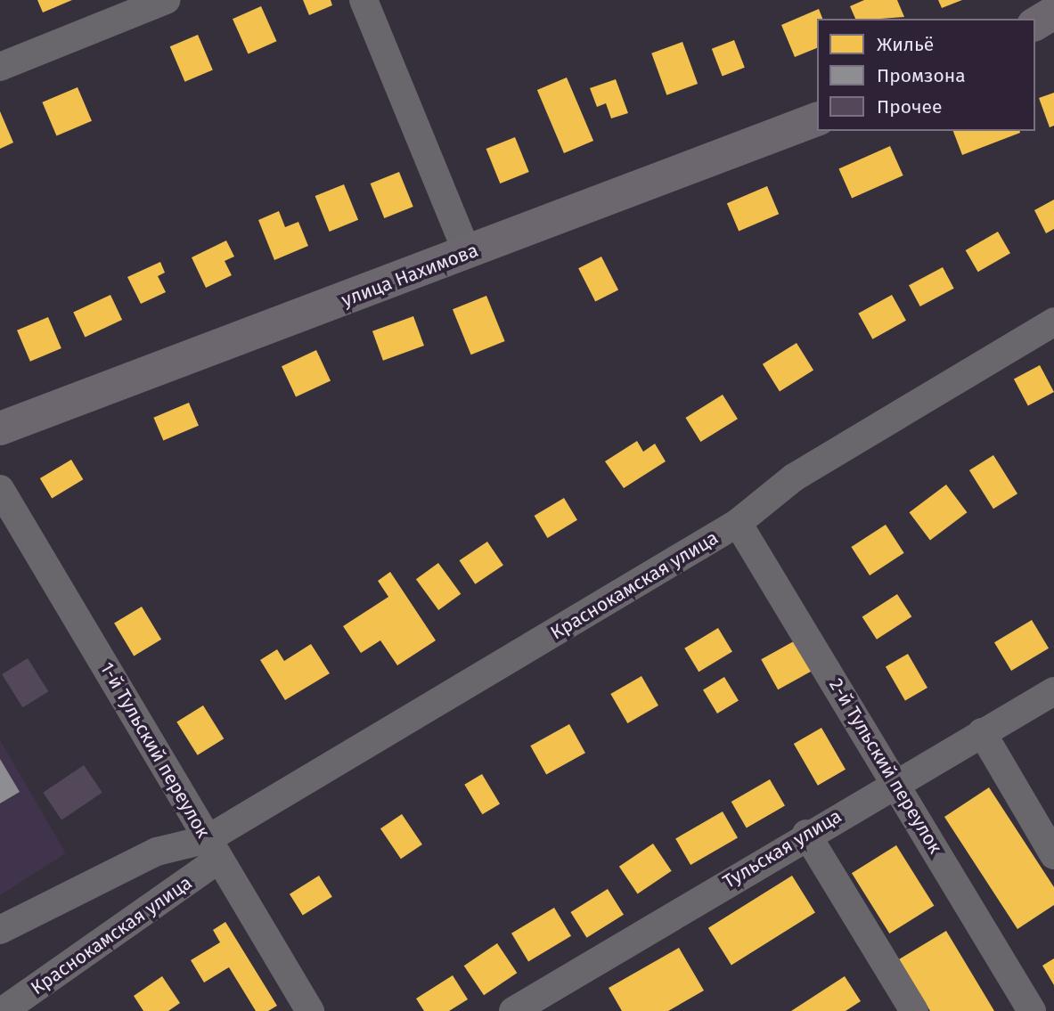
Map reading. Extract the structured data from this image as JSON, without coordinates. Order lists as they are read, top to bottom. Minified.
{"streets":{"main road":["улица Нахимова"],"street":["Краснокамская улица","1-й Тульский переулок","2-й Тульский переулок","Тульская улица"]},"crossings":[["Краснокамская улица","1-й Тульский переулок"],["Краснокамская улица","2-й Тульский переулок"],["2-й Тульский переулок","Тульская улица"]],"legend":["Жильё","Промзона","Прочее"]}
